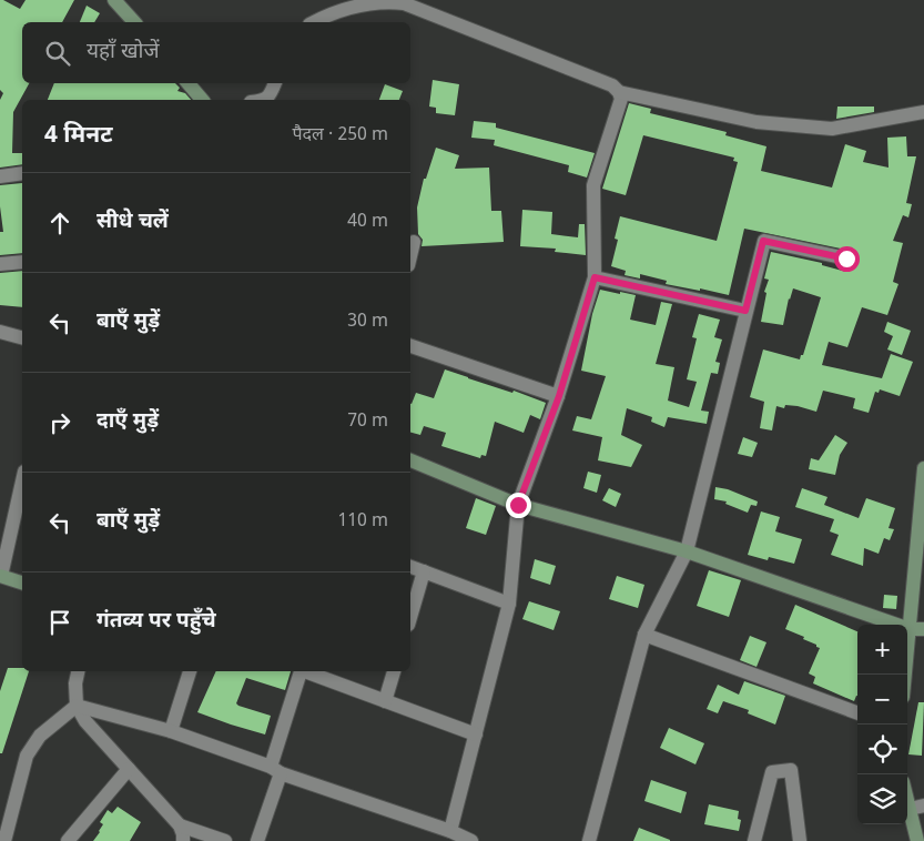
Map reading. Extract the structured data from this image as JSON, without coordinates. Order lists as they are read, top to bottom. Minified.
{"page":{"search":"यहाँ खोजें","heading":["4 मिनट","पैदल · 250 m"],"list":[["सीधे चलें","40 m"],["बाएँ मुड़ें","30 m"],["दाएँ मुड़ें","70 m"],["बाएँ मुड़ें","110 m"],"गंतव्य पर पहुँचे"],"map_buttons":["+","−"]}}
